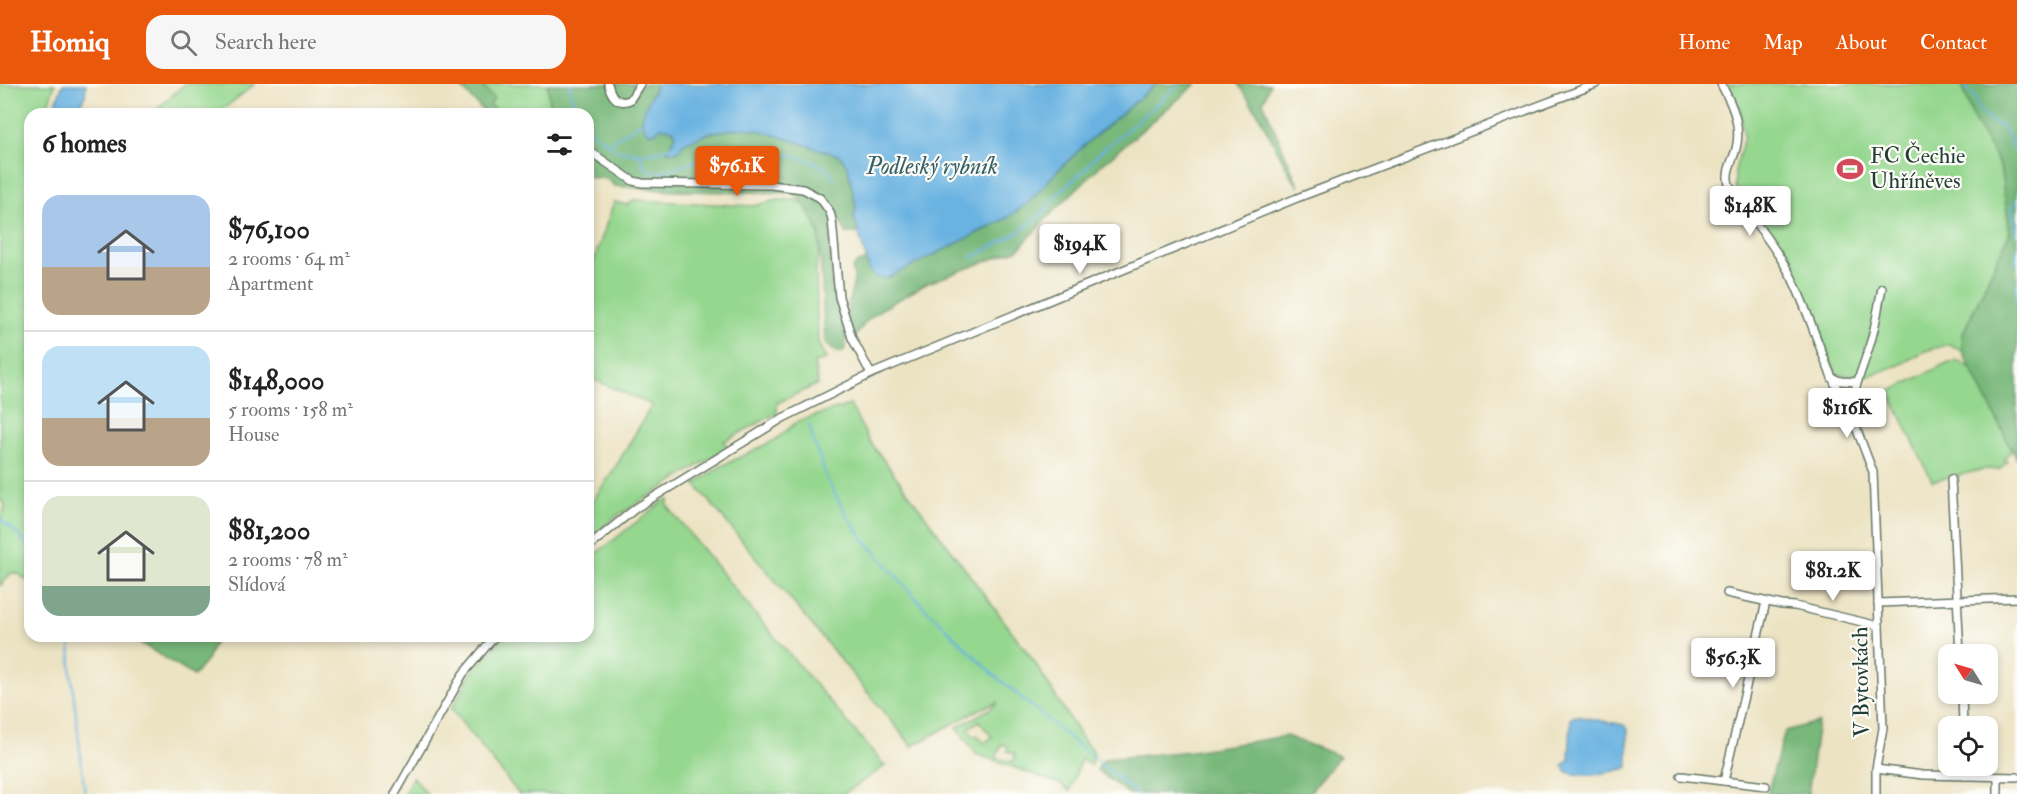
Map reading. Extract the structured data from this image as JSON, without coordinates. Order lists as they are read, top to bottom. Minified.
{"streets":{"street":["V Bytovkách"]},"water":["Podleský rybník"],"places":{"sports":["FC Čechie Uhříněves"]},"north":"top left","page":{"header":"Homiq","search":"Search here","nav":["Home","Map","About","Contact"],"heading":"6 homes","price":["$76.1K","$148K","$194K","$116K","$81.2K","$56.3K"],"list":[{"name":"$76,100","note":"2 rooms · 64 m² · Apartment"},{"name":"$148,000","note":"5 rooms · 158 m² · House"},{"name":"$81,200","note":"2 rooms · 78 m² · Slídová"}]}}
